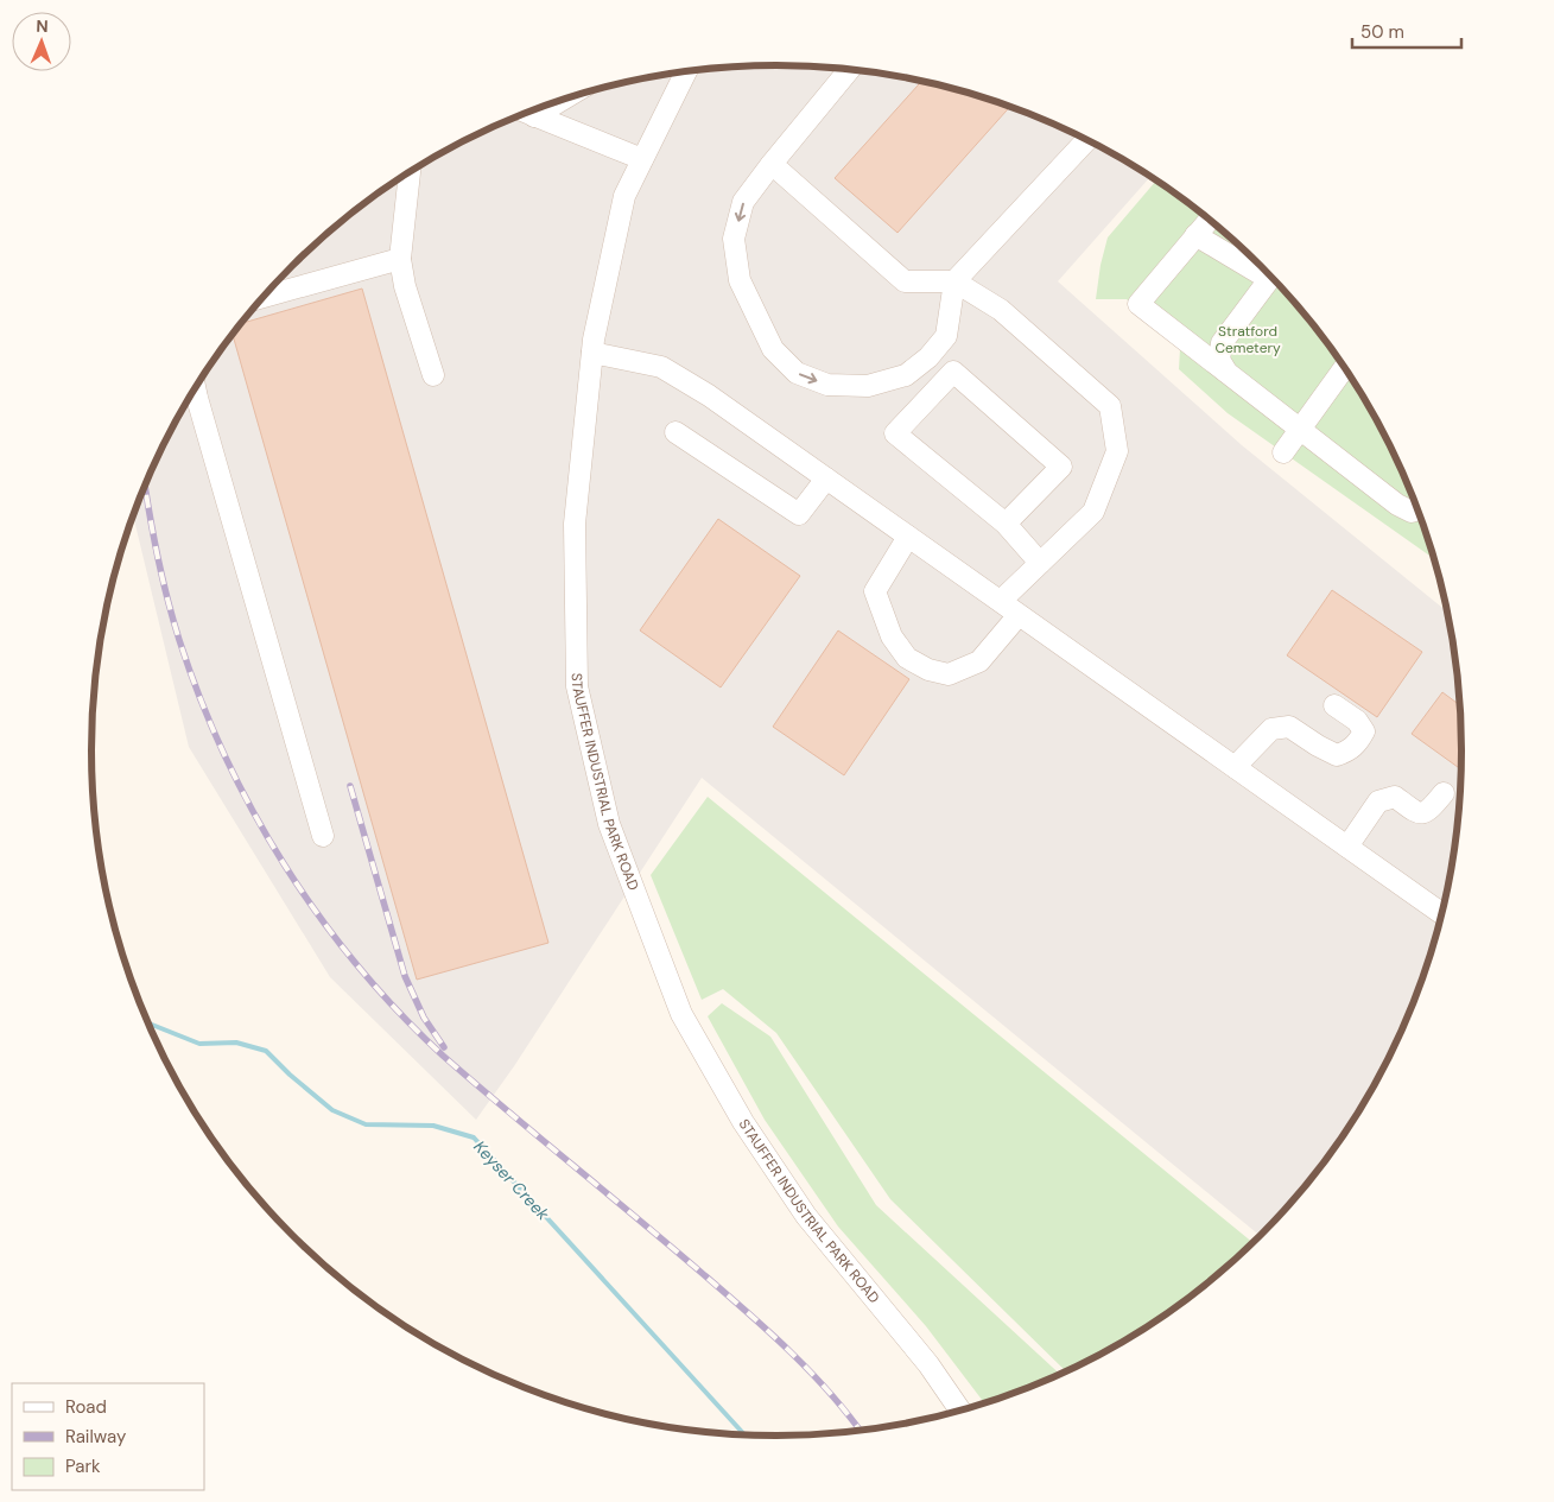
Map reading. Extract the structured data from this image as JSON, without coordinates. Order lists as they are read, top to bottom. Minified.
{"streets":{"street":["STAUFFER INDUSTRIAL PARK ROAD"]},"water":["Keyser Creek"],"parks":["Stratford Cemetery"],"legend":["Road","Railway","Park"],"scale_bar":"50 m","north":"top"}
